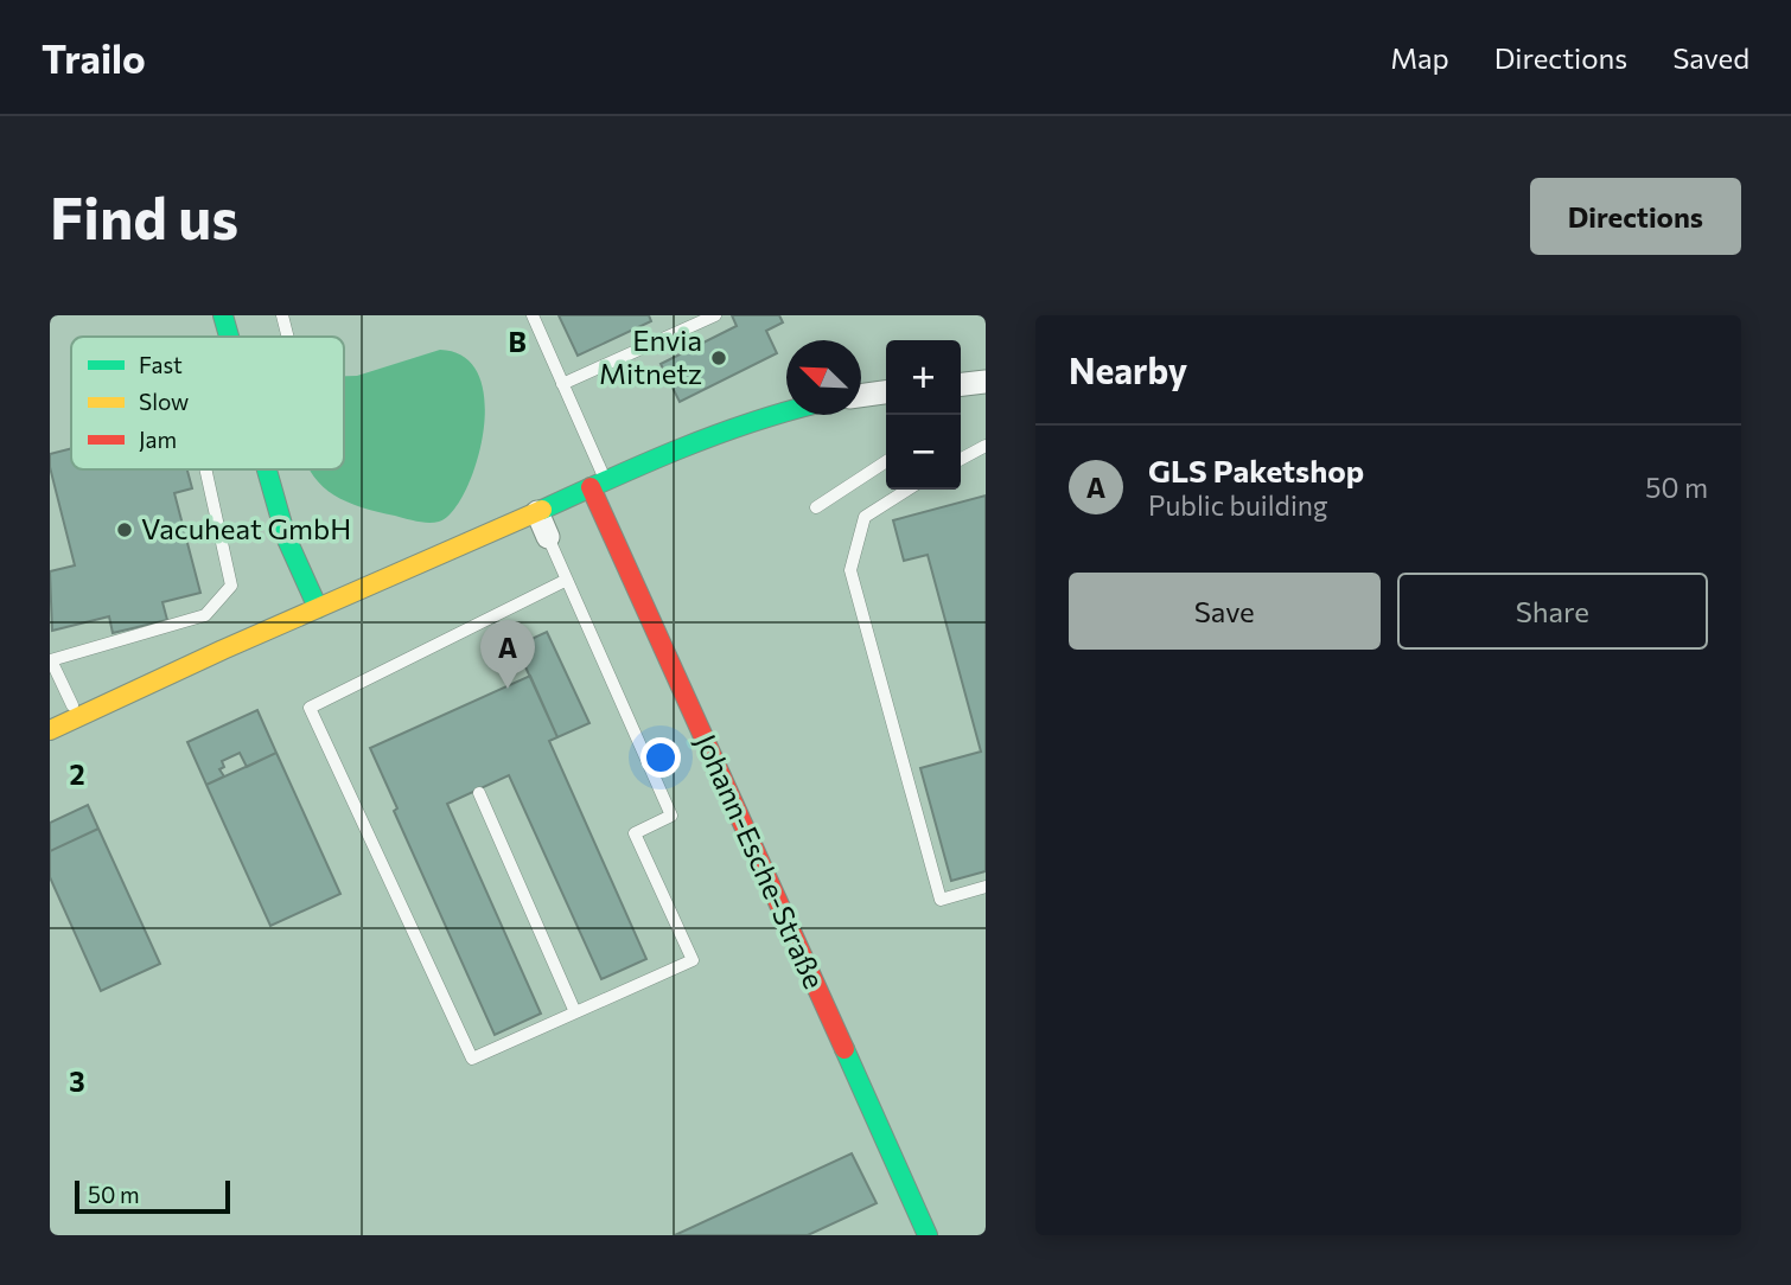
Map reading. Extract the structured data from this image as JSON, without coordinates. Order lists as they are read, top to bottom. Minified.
{"streets":{"street":["Johann-Esche-Straße"]},"places":["Envia Mitnetz","Vacuheat GmbH"],"legend":["Fast","Slow","Jam"],"scale_bar":"50 m","north":"top left","page":{"header":"Trailo","nav":["Map","Directions","Saved"],"buttons":["Directions",["Save","Share"]],"title":"Find us","heading":"Nearby","map_buttons":["+","−"],"list":[{"mark":"A","name":"GLS Paketshop","note":"Public building","value":"50 m"}],"pins":"A","scale":"50 m"},"grid":{"columns":["B"],"rows":["2","3"]}}
